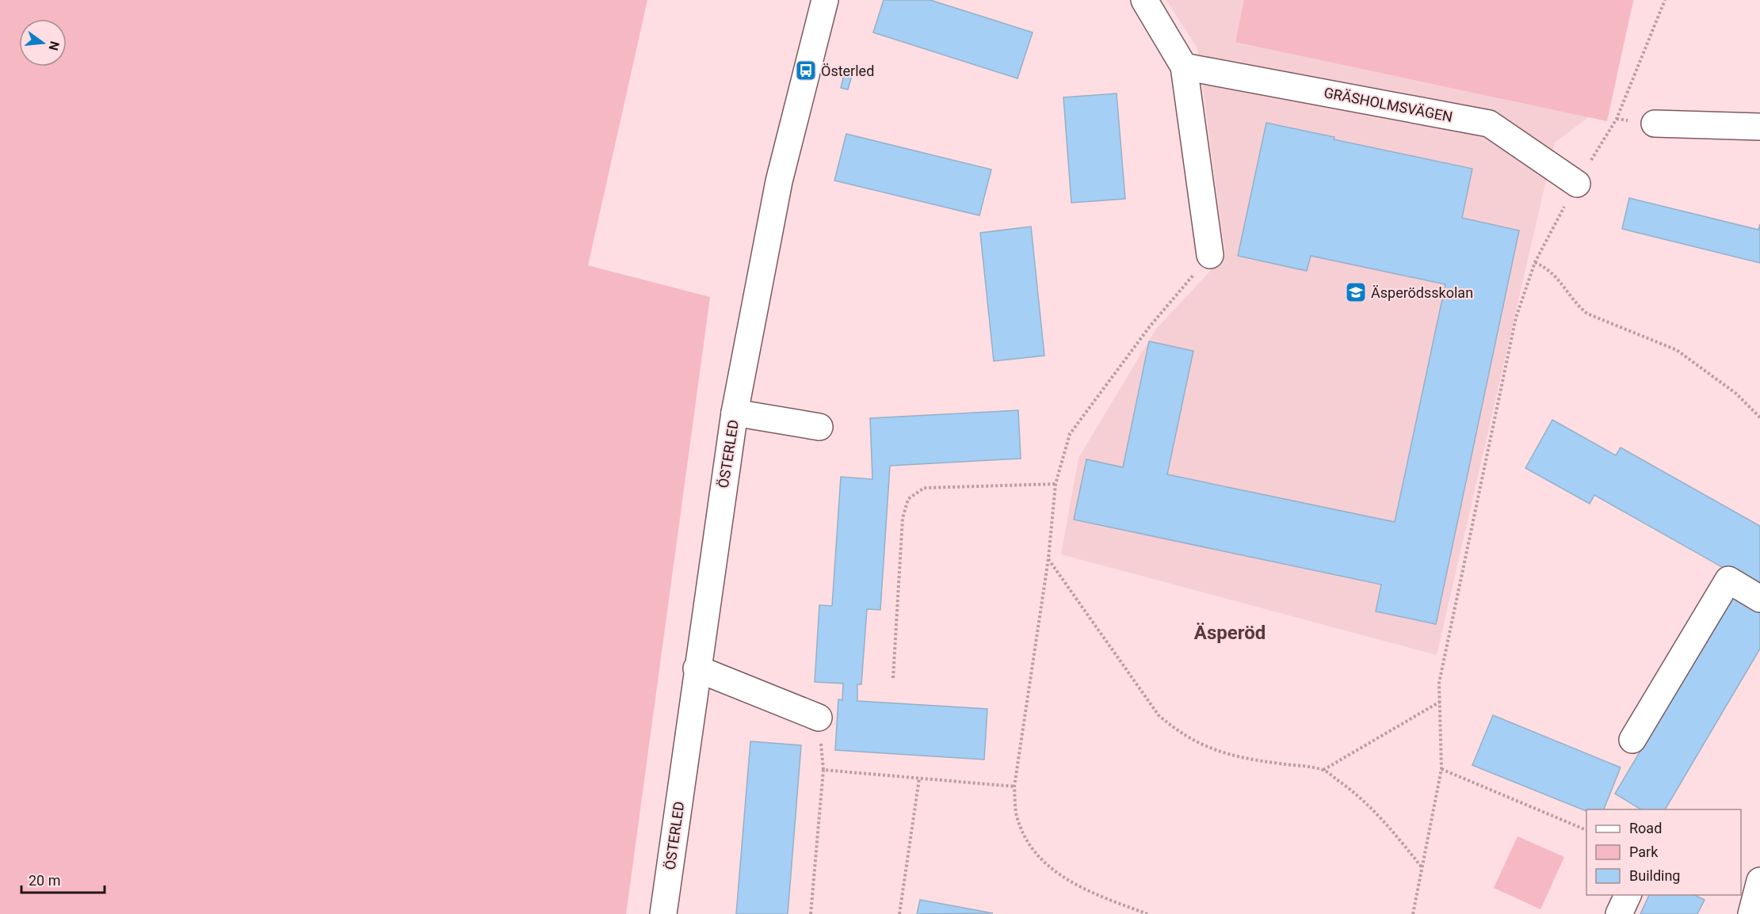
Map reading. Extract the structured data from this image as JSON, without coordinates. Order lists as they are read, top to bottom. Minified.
{"streets":{"street":["GRÄSHOLMSVÄGEN","ÖSTERLED"]},"districts":["Äsperöd"],"places":{"bus stop":["Österled"],"school or university":["Äsperödsskolan"]},"legend":["Road","Park","Building"],"scale_bar":"20 m","north":"right"}
